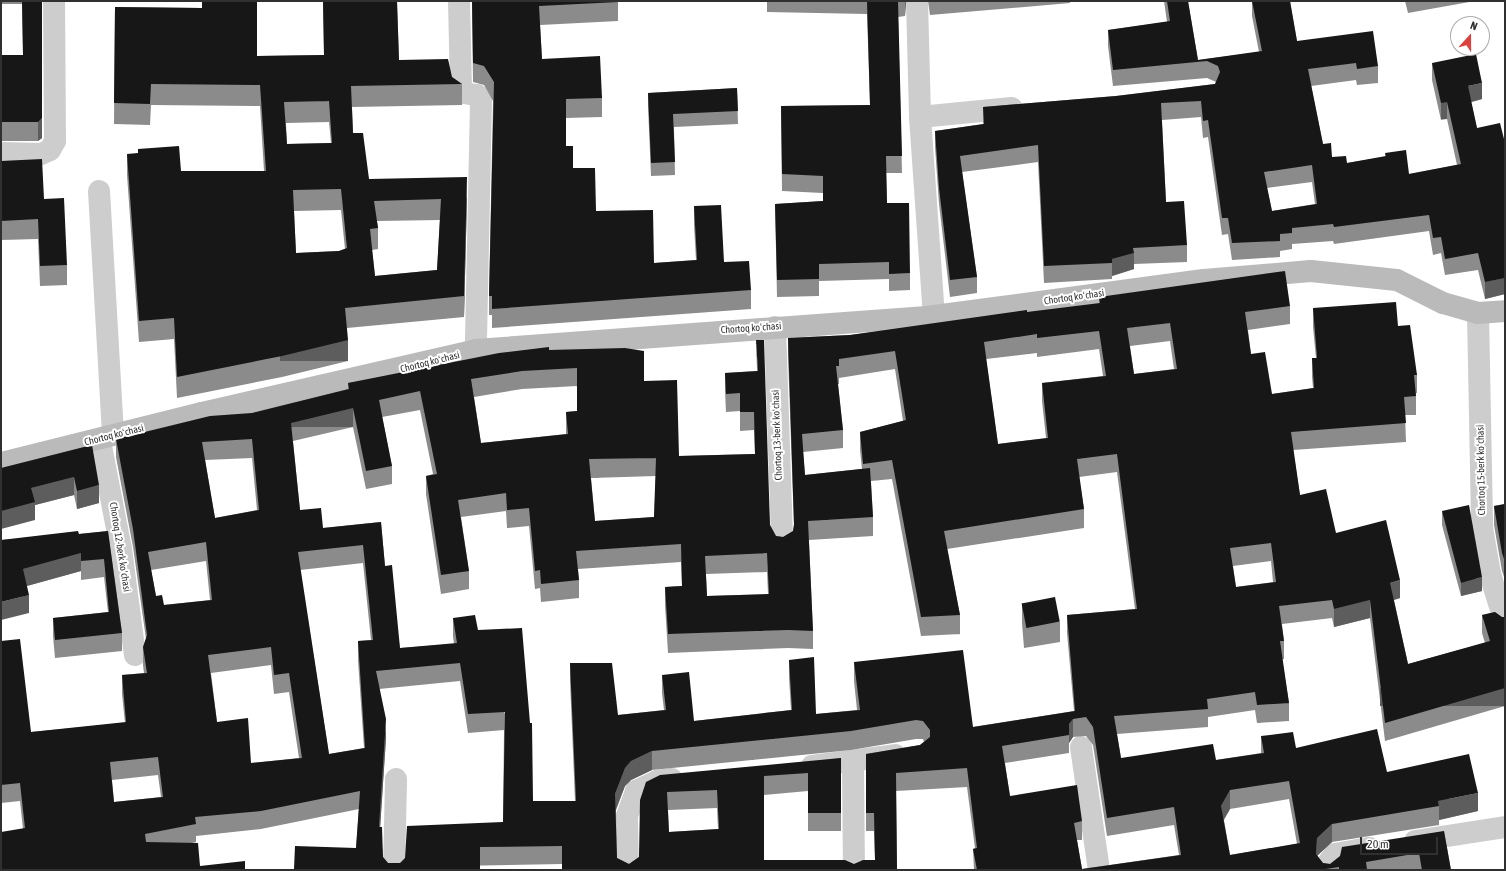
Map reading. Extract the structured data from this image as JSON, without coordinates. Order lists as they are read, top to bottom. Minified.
{"streets":{"main road":["Chortoq koʻchasi"],"street":["Chortoq 13-berk koʻchasi","Chortoq 15-berk koʻchasi","Chortoq 12-berk koʻchasi"]},"crossings":[["Chortoq koʻchasi","Chortoq 13-berk koʻchasi"],["Chortoq koʻchasi","Chortoq 15-berk koʻchasi"],["Chortoq koʻchasi","Chortoq 12-berk koʻchasi"]],"scale_bar":"20 m","north":"top"}
